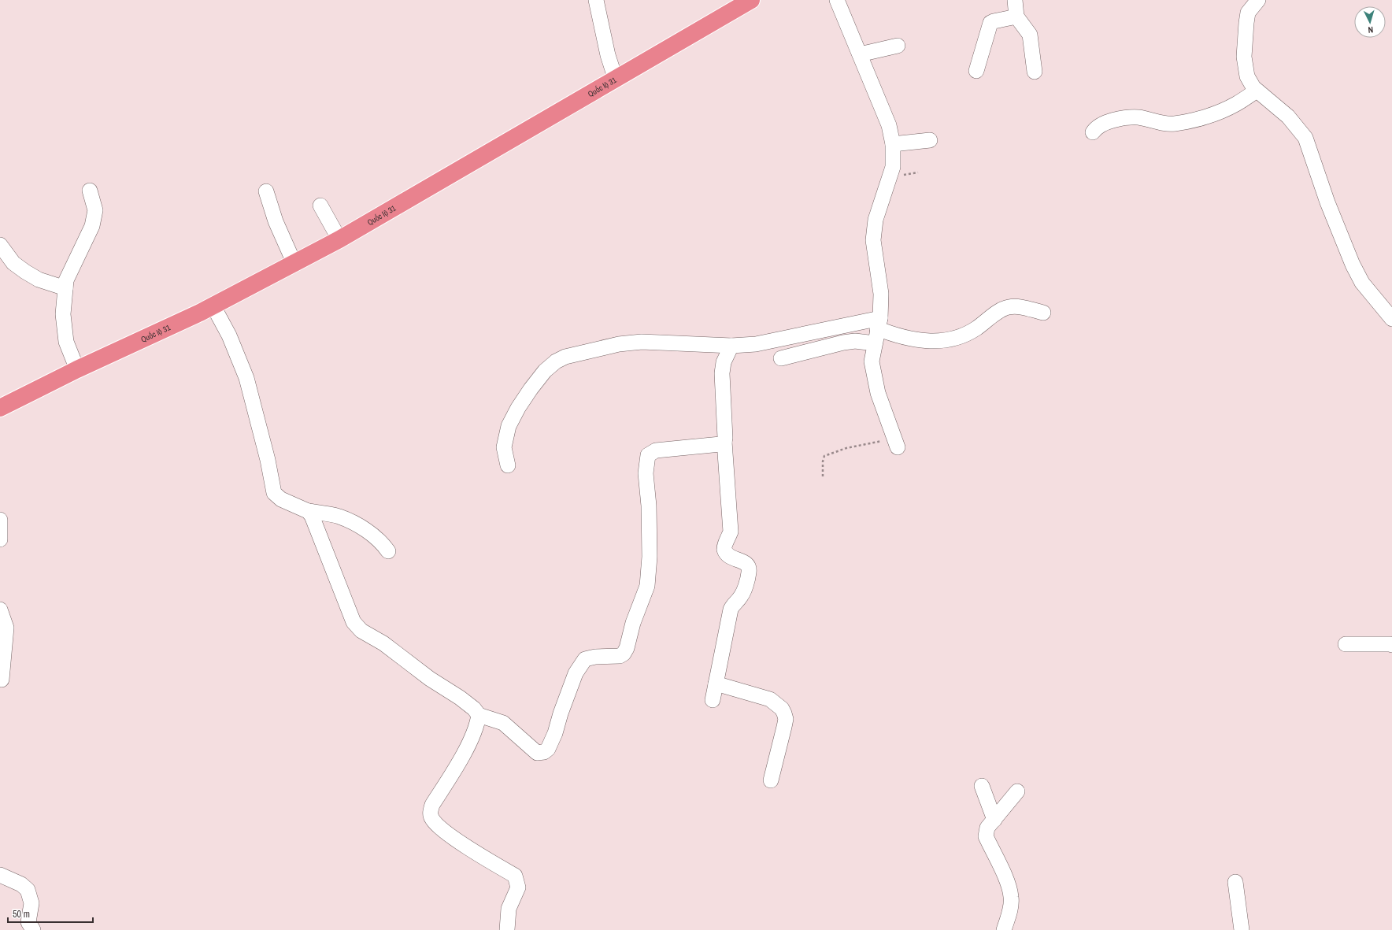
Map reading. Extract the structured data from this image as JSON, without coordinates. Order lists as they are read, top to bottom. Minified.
{"streets":{"highway":["Quốc lộ 31"]},"scale_bar":"50 m","north":"bottom"}
